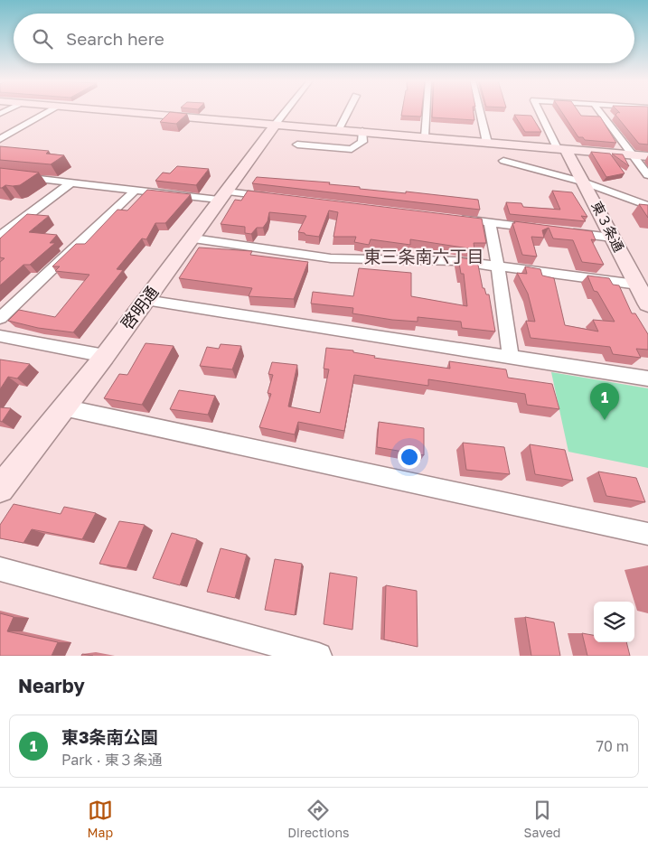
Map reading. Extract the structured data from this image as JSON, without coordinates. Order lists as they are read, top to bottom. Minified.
{"streets":{"street":["東３条通","啓明通"]},"districts":["東三条南六丁目"],"page":{"search":"Search here","pins":"1","heading":"Nearby","list":[{"mark":"1","name":"東3条南公園","note":"Park · 東３条通","value":"70 m"}],"nav":["Map","Directions","Saved"]}}
